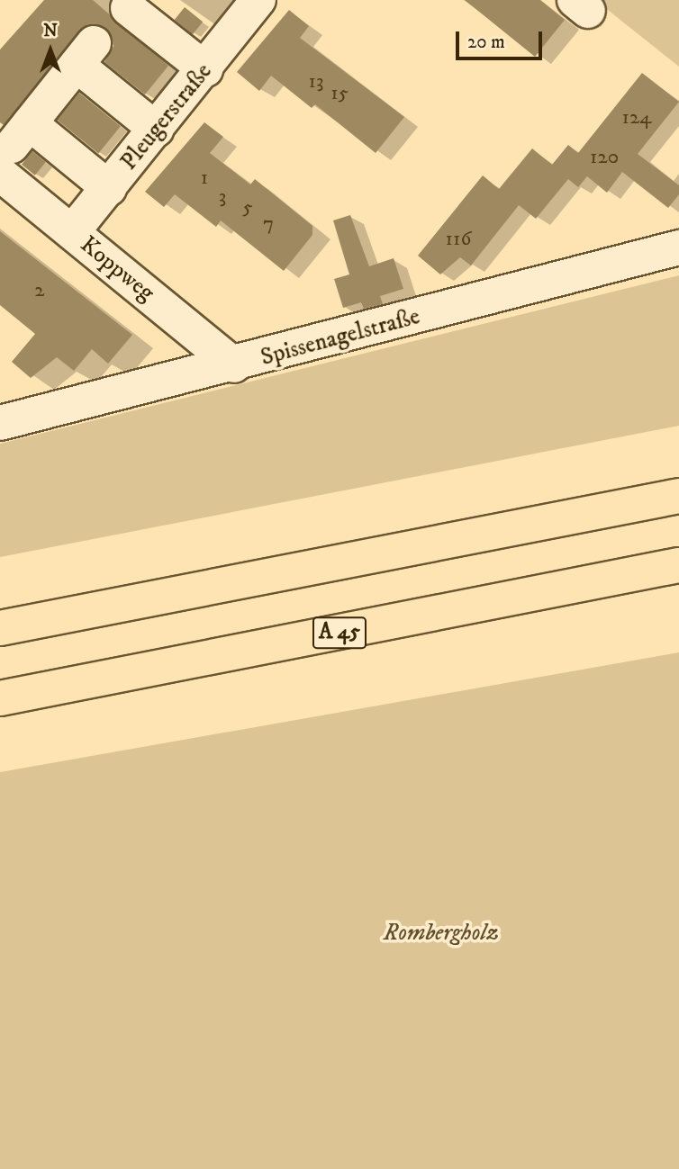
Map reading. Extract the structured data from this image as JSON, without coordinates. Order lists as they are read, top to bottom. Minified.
{"streets":{"highway":["A 45"],"street":["Pleugerstraße","Koppweg","Spissenagelstraße"]},"crossings":[["Pleugerstraße","Koppweg"],["Koppweg","Spissenagelstraße"]],"parks":["Rombergholz"],"house_numbers":["13","15","124","120","1","3","5","7","116","2"],"scale_bar":"20 m","north":"top"}
